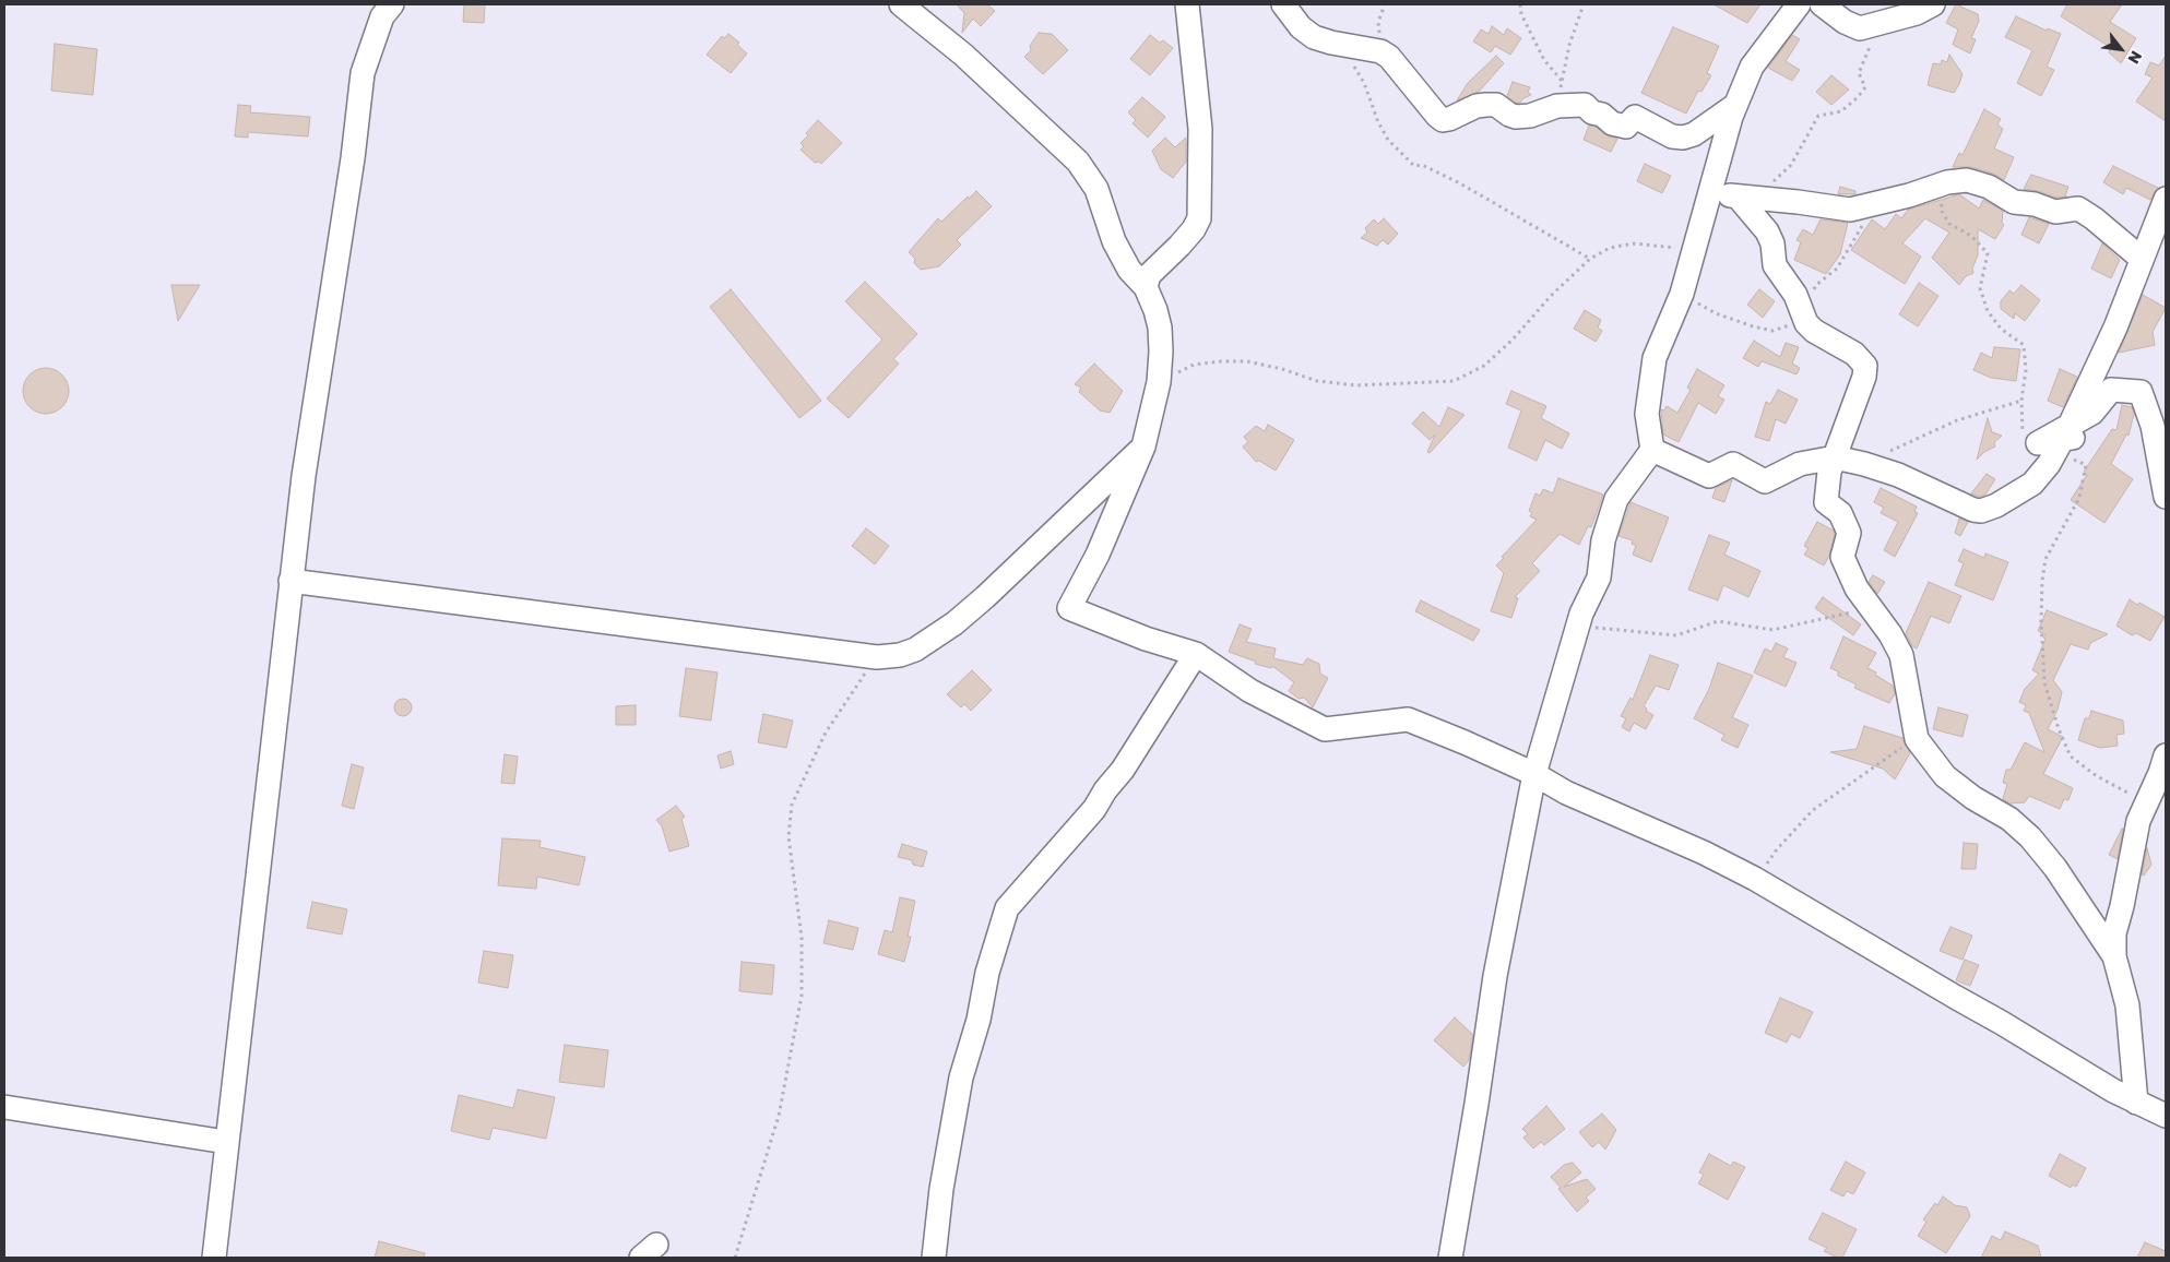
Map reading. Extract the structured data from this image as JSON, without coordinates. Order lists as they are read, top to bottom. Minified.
{"north":"bottom right"}
